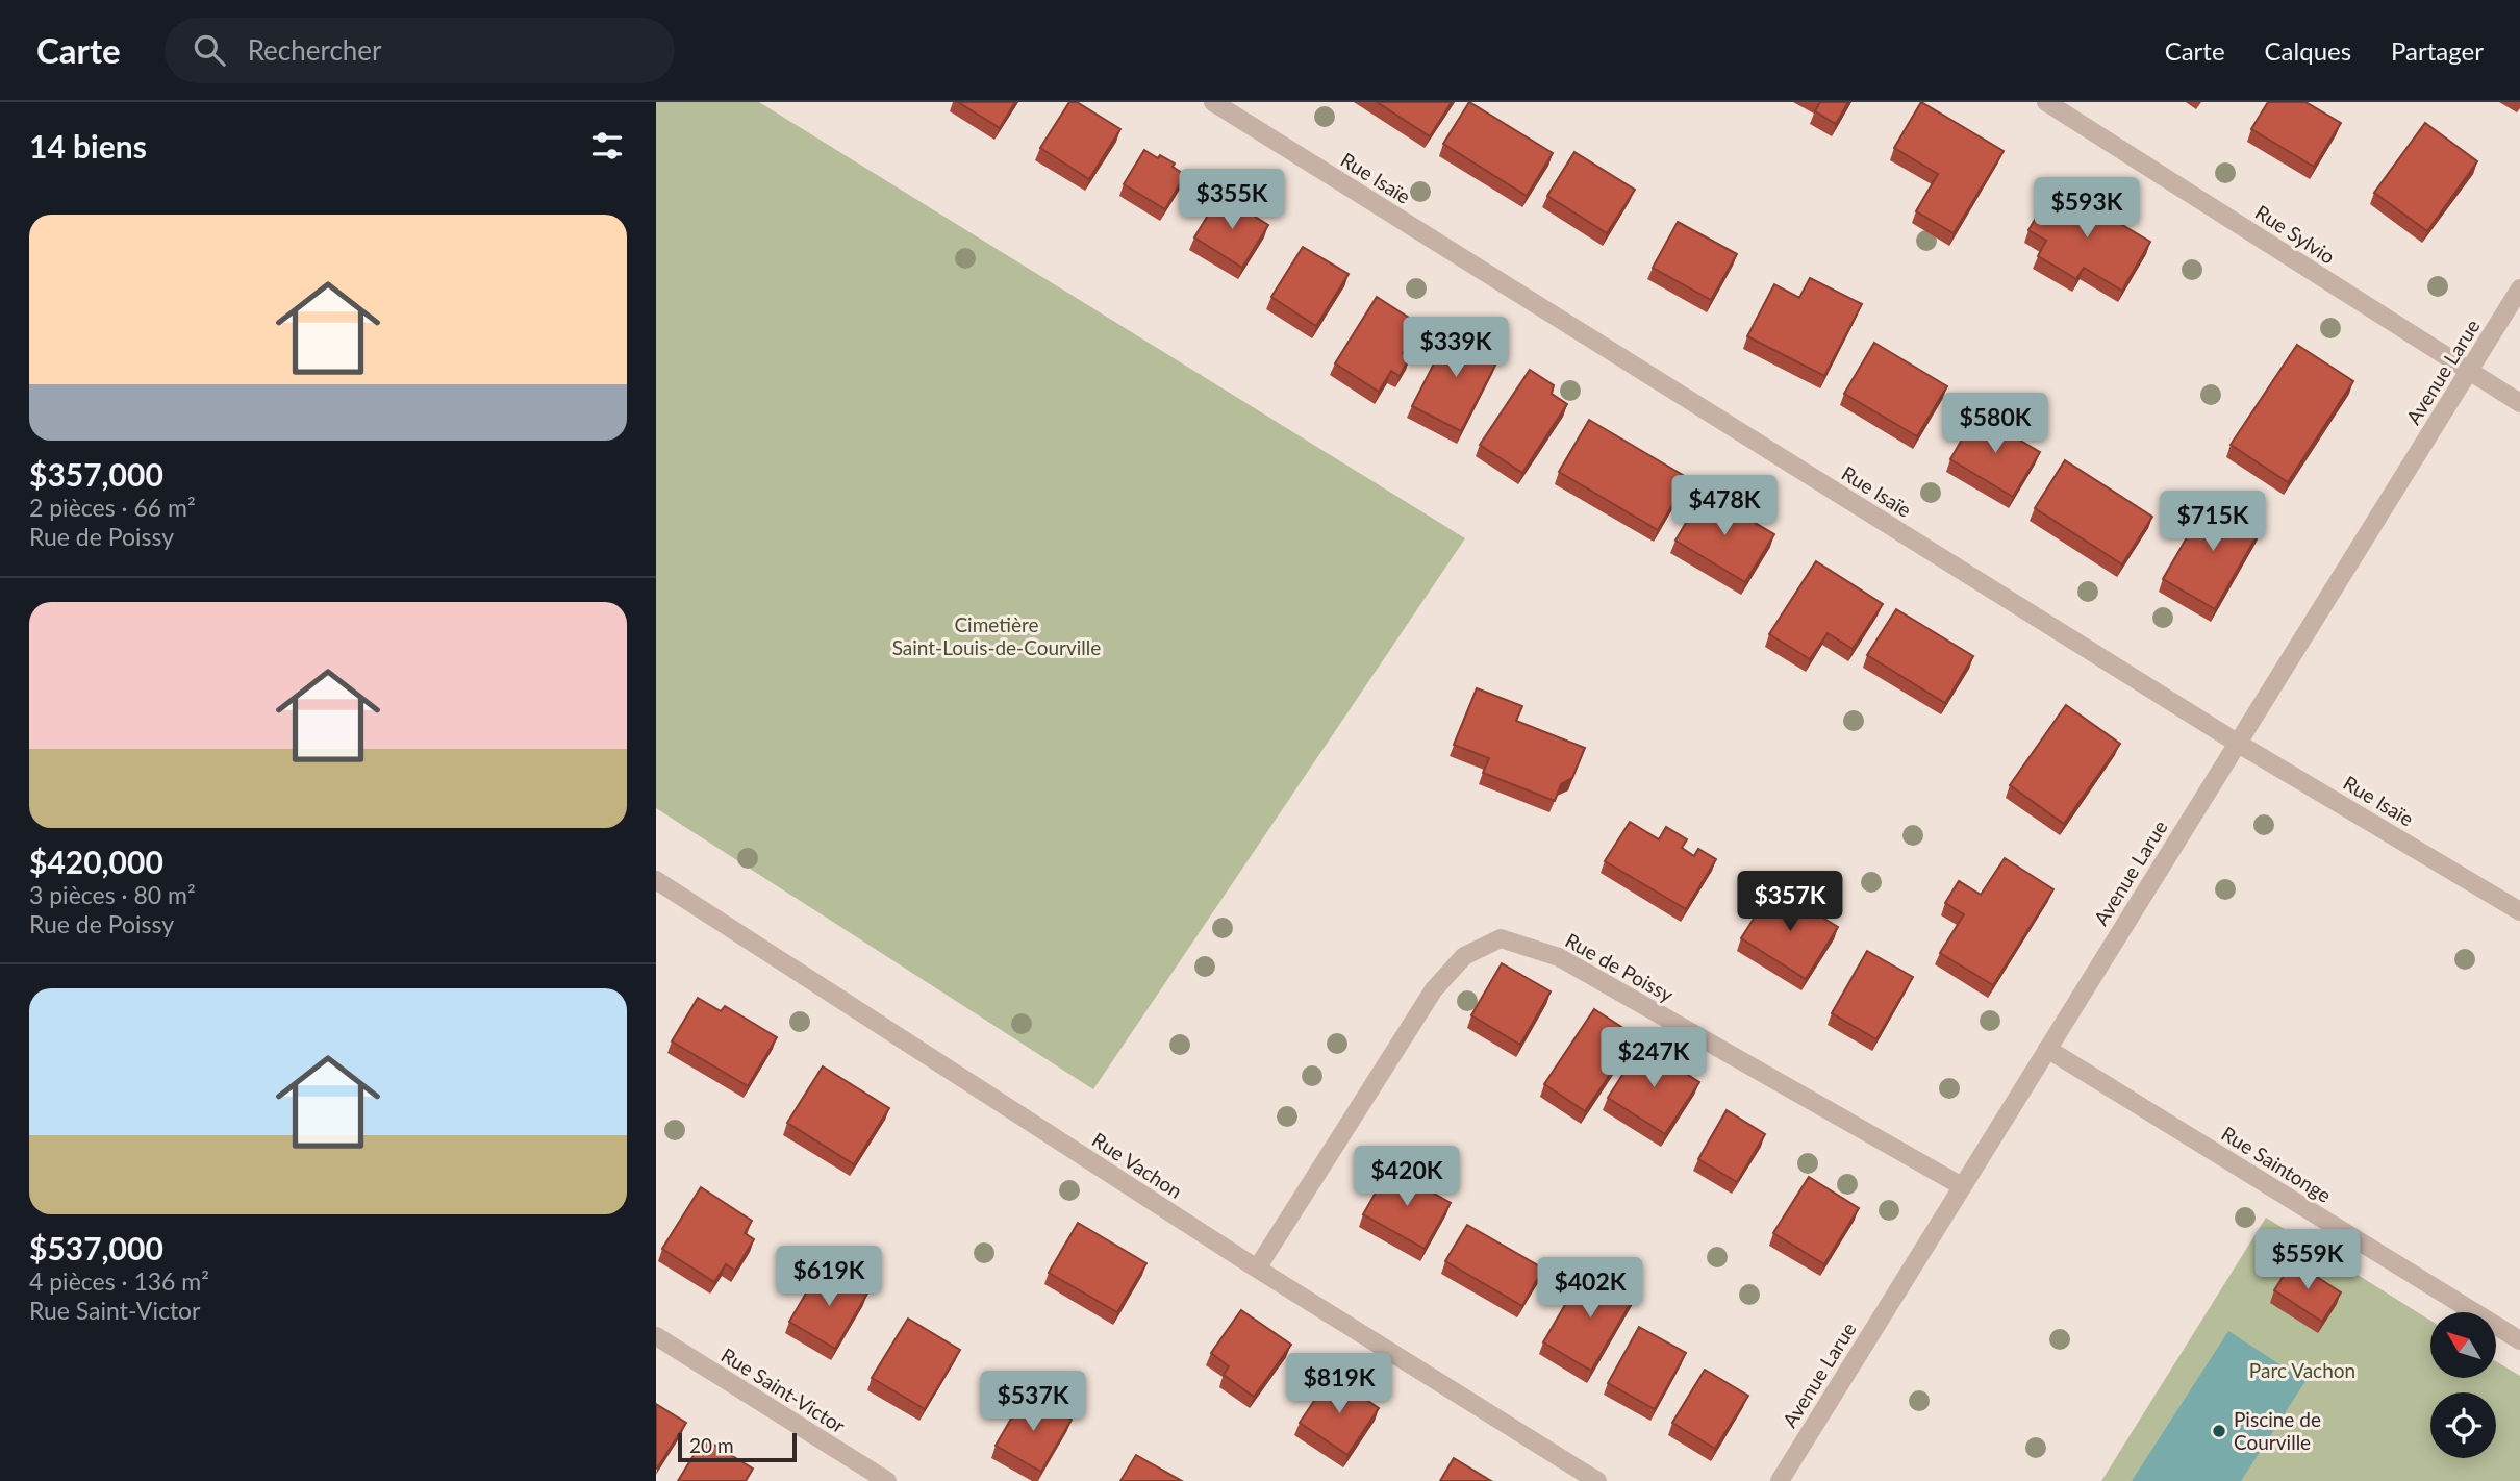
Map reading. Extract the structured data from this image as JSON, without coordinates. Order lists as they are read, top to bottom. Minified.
{"streets":{"street":["Rue Isaïe","Rue Sylvio","Avenue Larue","Rue de Poissy","Rue Saintonge","Rue Vachon","Rue Saint-Victor"]},"crossings":[["Rue Isaïe","Avenue Larue"],["Rue Sylvio","Avenue Larue"],["Avenue Larue","Rue de Poissy"],["Avenue Larue","Rue Saintonge"],["Rue de Poissy","Rue Vachon"]],"parks":["Cimetière Saint-Louis-de-Courville","Parc Vachon"],"places":["Piscine de Courville"],"scale_bar":"20 m","north":"top left","page":{"header":"Carte","search":"Rechercher","nav":["Carte","Calques","Partager"],"heading":"14 biens","price":["$355K","$593K","$339K","$580K","$478K","$715K","$357K","$247K","$420K","$559K","$619K","$402K","$819K","$537K"],"list":[{"name":"$357,000","note":"2 pièces · 66 m² · Rue de Poissy"},{"name":"$420,000","note":"3 pièces · 80 m² · Rue de Poissy"},{"name":"$537,000","note":"4 pièces · 136 m² · Rue Saint-Victor"}],"scale":"20 m"}}
